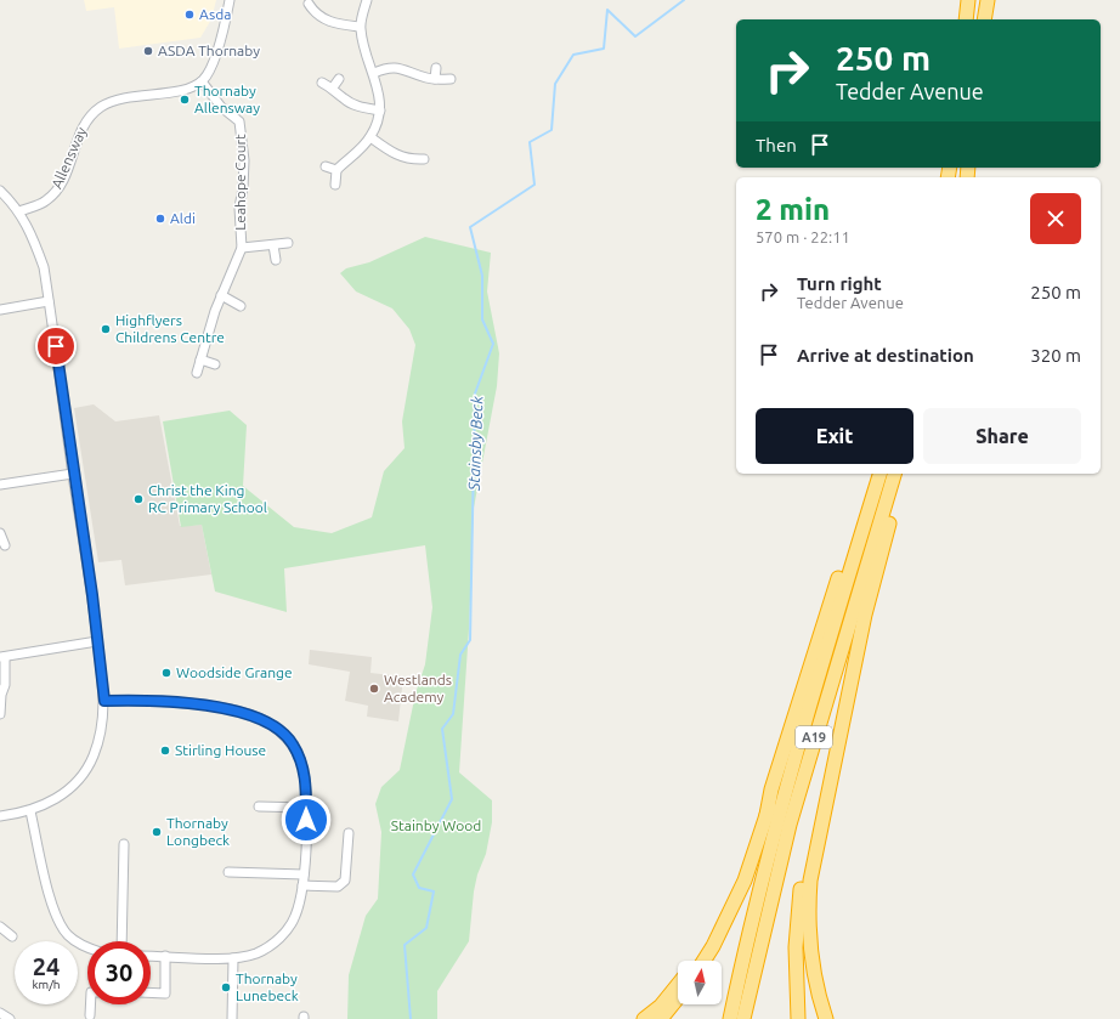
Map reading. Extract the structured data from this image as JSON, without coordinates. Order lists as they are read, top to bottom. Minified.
{"streets":{"highway":["A19"],"street":["Allensway","Leahope Court"]},"crossings":[["Allensway","Leahope Court"]],"water":["Stainsby Beck"],"parks":["Stainby Wood"],"places":["Asda","ASDA Thornaby","Thornaby Allensway","Aldi","Highflyers Childrens Centre","Christ the King RC Primary School","Woodside Grange","Westlands Academy","Stirling House","Thornaby Longbeck","Thornaby Lunebeck"],"north":"top","page":{"turn":["250 m","Tedder Avenue"],"then":"Then","heading":["2 min","570 m · 22:11"],"list":[{"name":"Turn right","note":"Tedder Avenue","value":"250 m"},{"name":"Arrive at destination","value":"320 m"}],"buttons":["Exit","Share"],"speed":"24 km/h","limit":"30"}}
